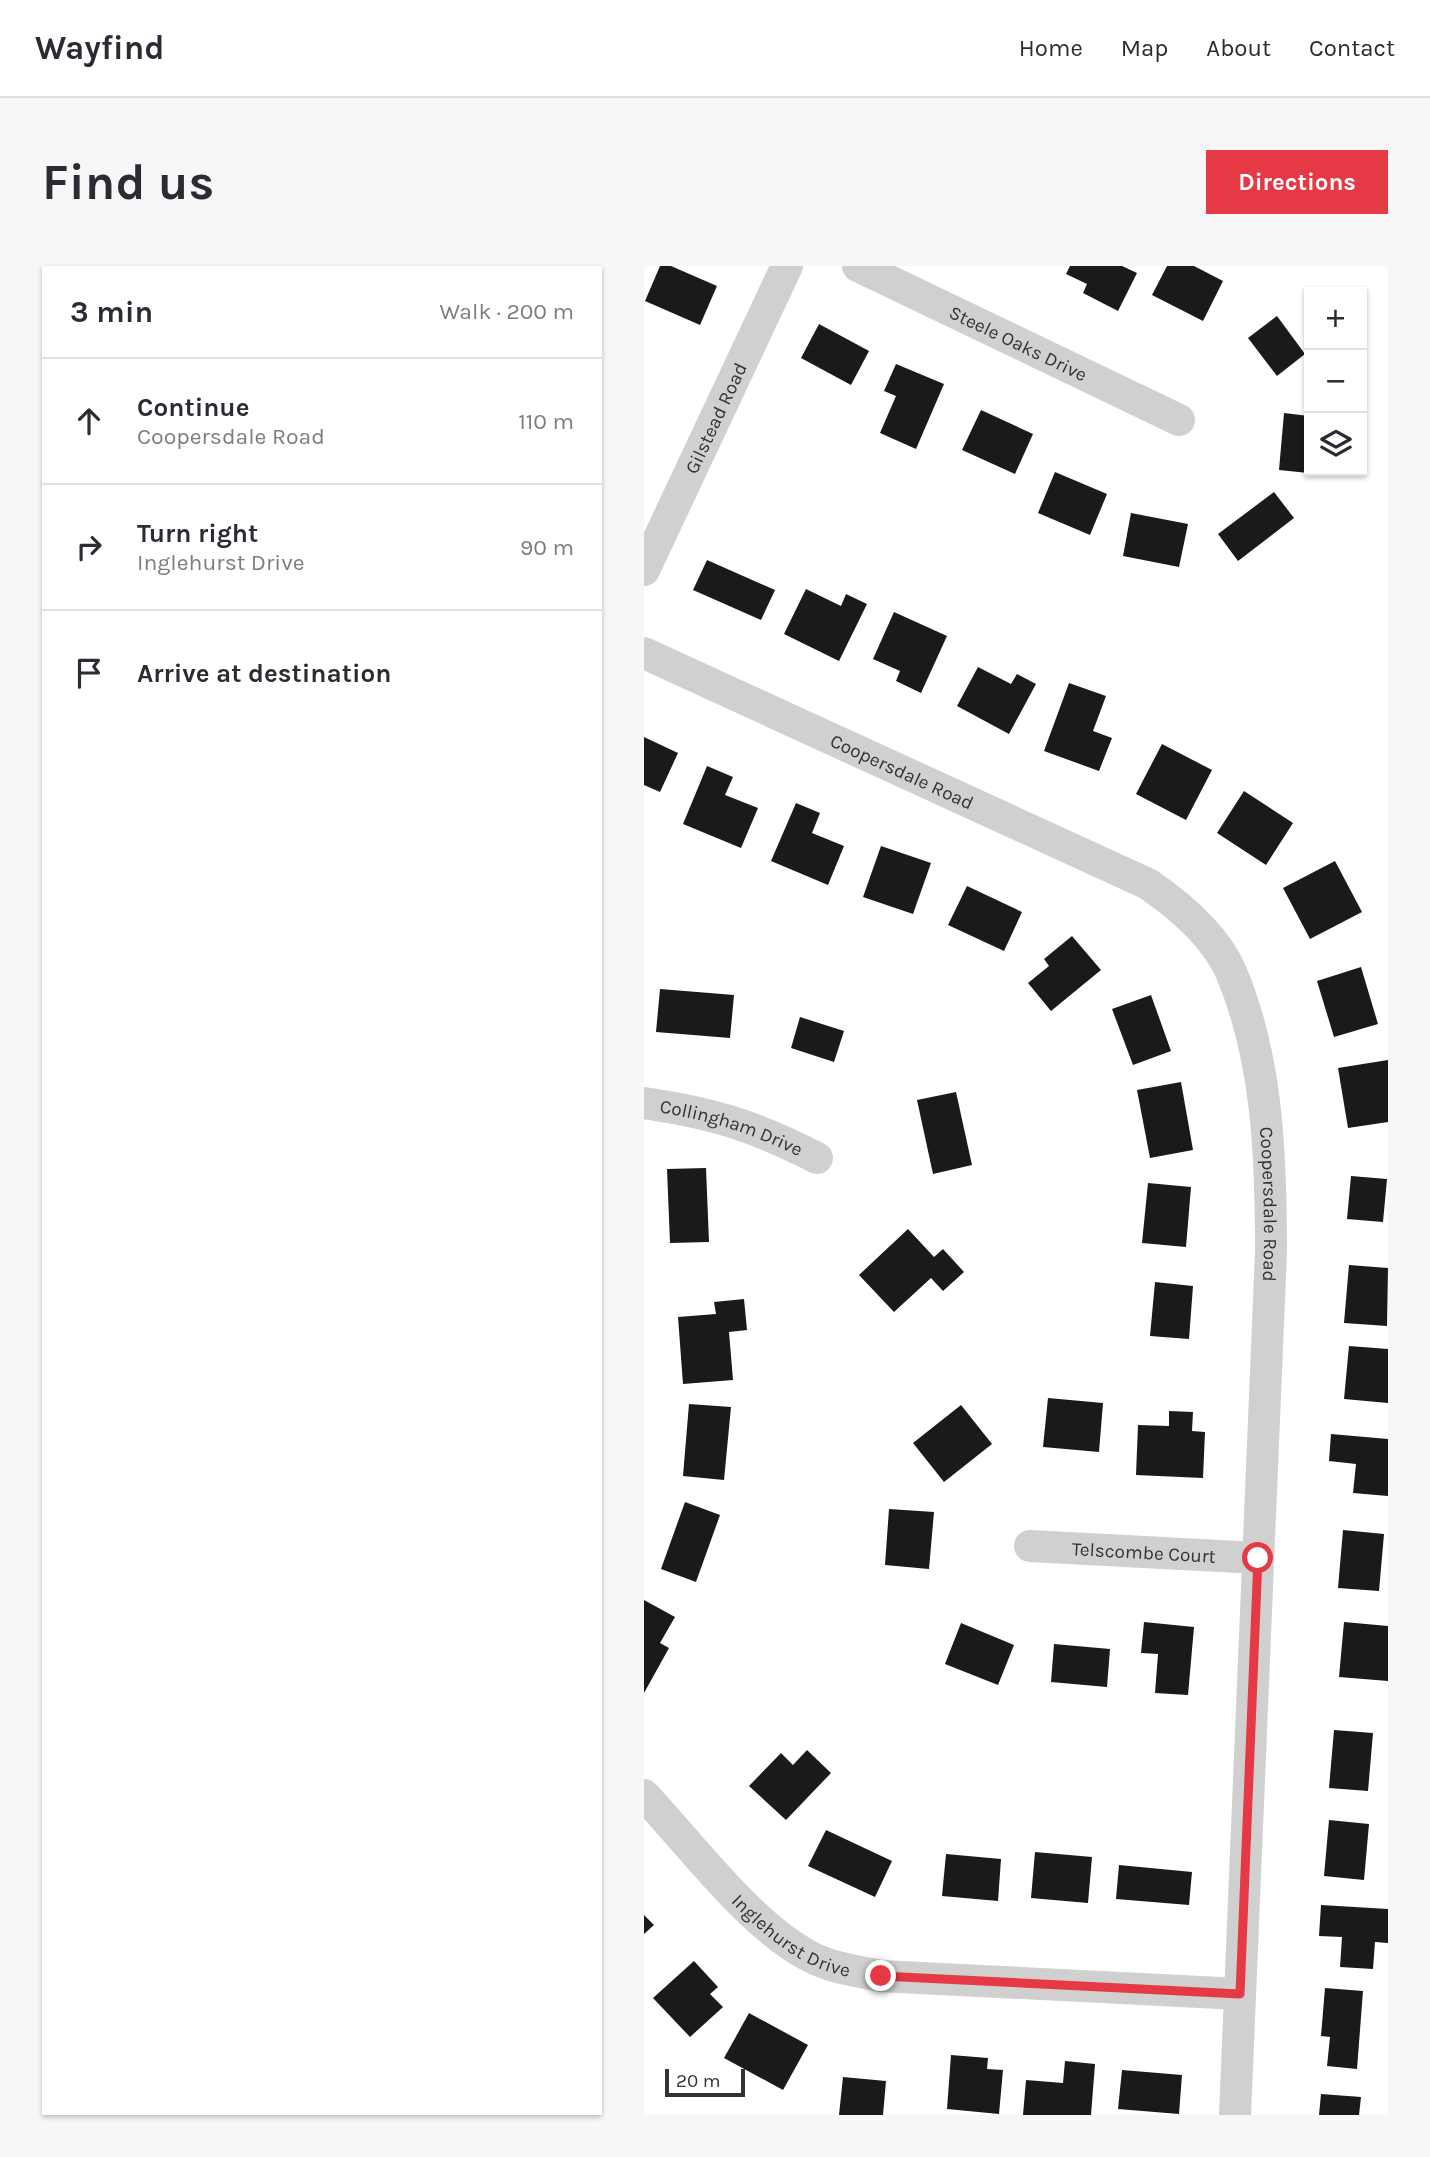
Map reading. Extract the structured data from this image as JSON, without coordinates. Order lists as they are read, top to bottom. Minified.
{"streets":{"street":["Steele Oaks Drive","Gilstead Road","Coopersdale Road","Collingham Drive","Telscombe Court","Inglehurst Drive"]},"crossings":[["Coopersdale Road","Telscombe Court"],["Coopersdale Road","Inglehurst Drive"]],"scale_bar":"20 m","page":{"header":"Wayfind","nav":["Home","Map","About","Contact"],"buttons":"Directions","title":"Find us","heading":["3 min","Walk · 200 m"],"map_buttons":["+","−"],"list":[["Continue","Coopersdale Road","110 m"],["Turn right","Inglehurst Drive","90 m"],"Arrive at destination"],"scale":"20 m"}}
